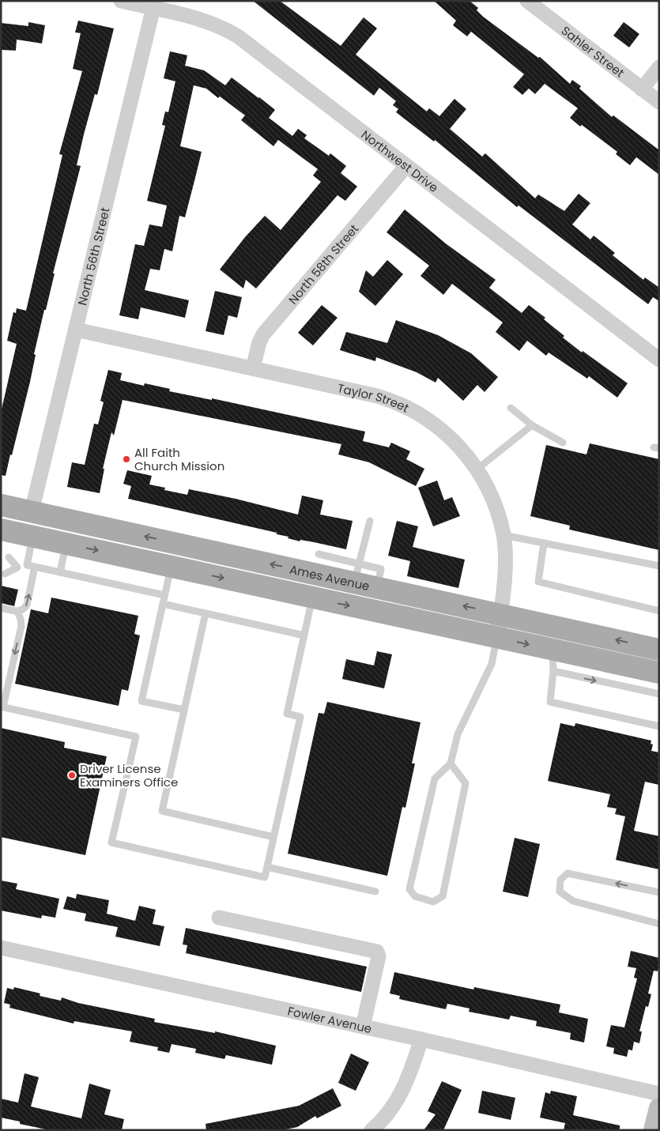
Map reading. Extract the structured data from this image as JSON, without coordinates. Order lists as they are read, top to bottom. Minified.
{"streets":{"main road":["Ames Avenue"],"street":["Sahler Street","Northwest Drive","North 56th Street","North 58th Street","Taylor Street","Fowler Avenue"]},"crossings":[["Northwest Drive","North 56th Street"],["Northwest Drive","North 58th Street"],["North 56th Street","Taylor Street"],["North 56th Street","Ames Avenue"],["North 58th Street","Taylor Street"],["Taylor Street","Ames Avenue"]],"places":["All Faith Church Mission","Driver License Examiners Office"]}
